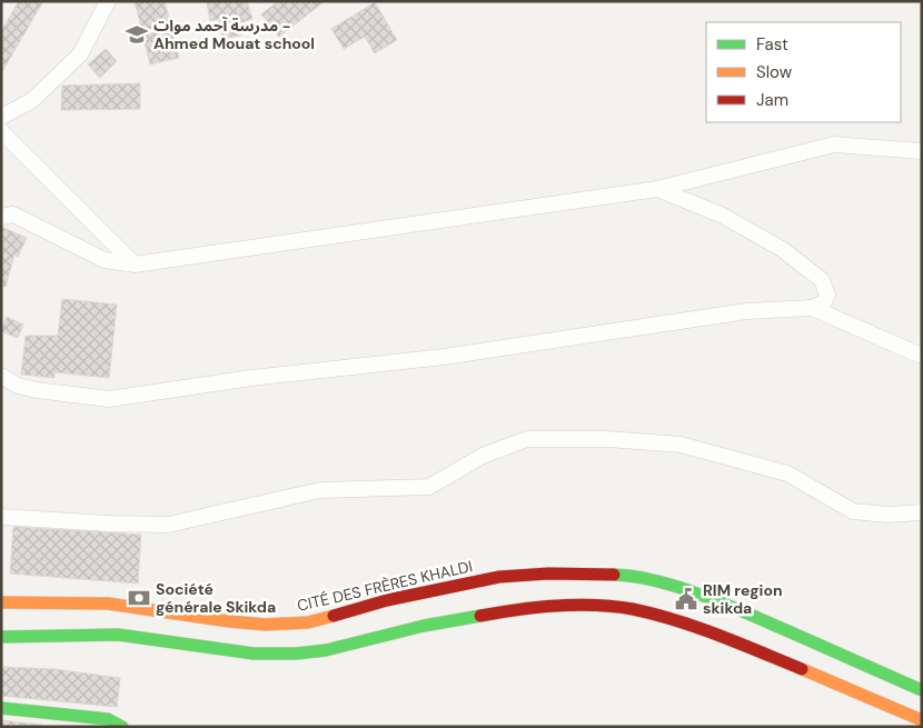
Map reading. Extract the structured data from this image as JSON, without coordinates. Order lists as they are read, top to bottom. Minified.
{"streets":{"main road":["CITÉ DES FRÈRES KHALDI"]},"places":{"school or university":["مدرسة آحمد موات - Ahmed Mouat school"],"bank":["Société générale Skikda"],"public building":["RIM region skikda"]},"legend":["Fast","Slow","Jam"]}
